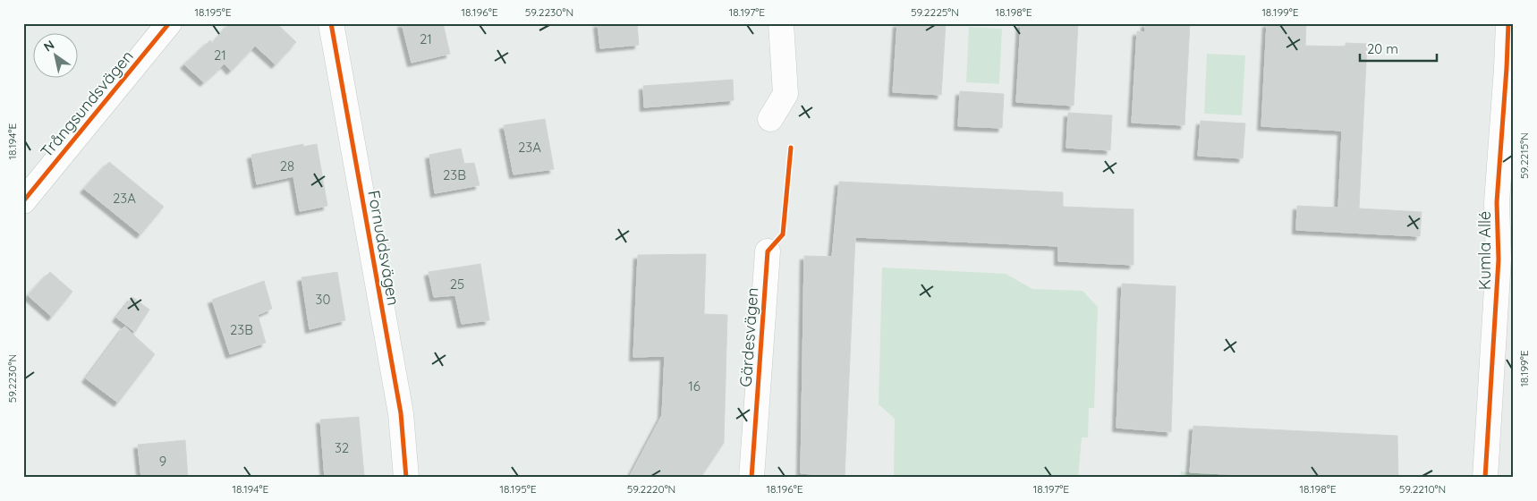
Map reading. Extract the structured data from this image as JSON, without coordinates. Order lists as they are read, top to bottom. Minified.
{"streets":{"street":["Trångsundsvägen","Fornuddsvägen","Kumla Allé","Gärdesvägen"]},"house_numbers":["21","21","23A","28","23B","23A","25","30","23B","16","32","9"],"scale_bar":"20 m","north":"top left","coordinates":["18.195°E","18.196°E","59.2230°N","18.197°E","59.2225°N","18.198°E","18.199°E","18.194°E","59.2215°N","59.2220°N","59.2210°N"]}
